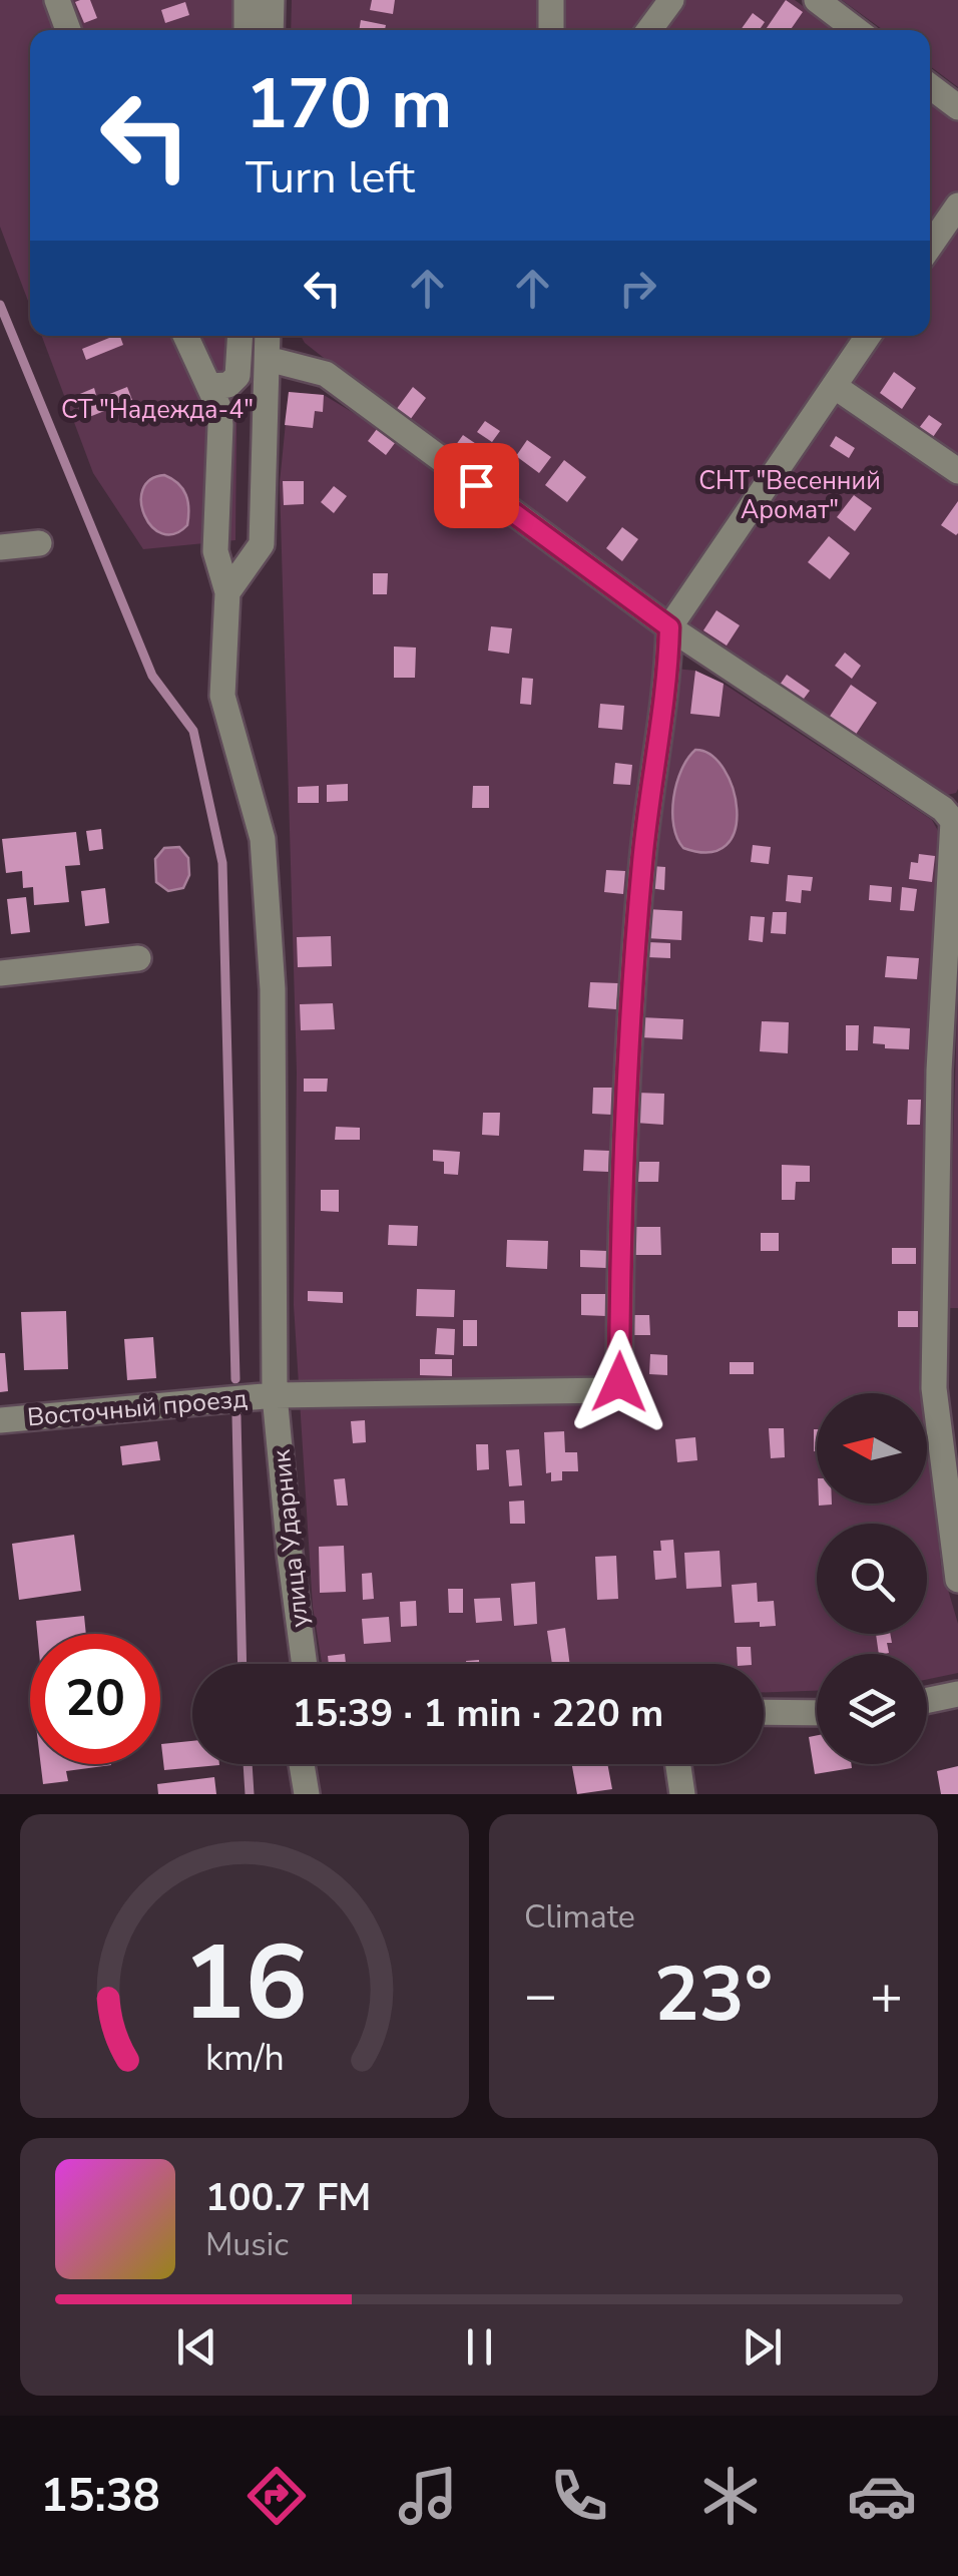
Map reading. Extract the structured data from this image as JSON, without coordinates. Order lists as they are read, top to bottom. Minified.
{"streets":{"street":["Восточный проезд","улица Ударник"]},"crossings":[["Восточный проезд","улица Ударник"]],"parks":["СТ \"Надежда-4\"","СНТ \"Весенний Аромат\""],"north":"left","page":{"turn":["170 m","Turn left"],"limit":"20","trip":"15:39 · 1 min · 220 m","tile":"Climate","heat":["−","23°","+"],"song":["100.7 FM","Music"],"tabs":"15:38","gauge":["16","km/h"]}}
